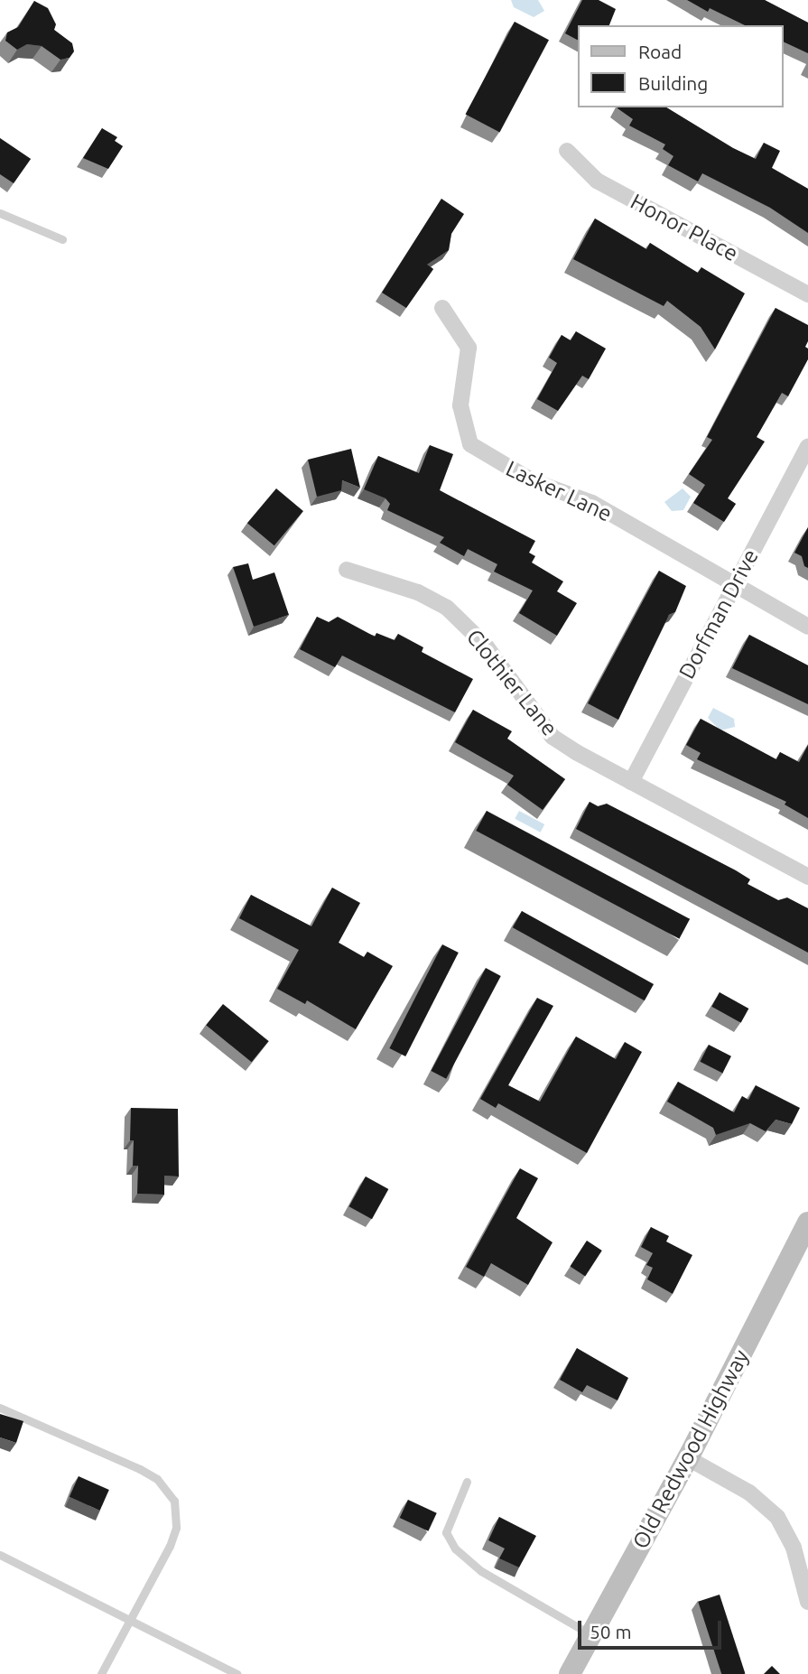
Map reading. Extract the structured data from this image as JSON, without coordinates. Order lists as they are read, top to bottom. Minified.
{"streets":{"main road":["Old Redwood Highway"],"street":["Honor Place","Lasker Lane","Dorfman Drive","Clothier Lane"]},"crossings":[["Lasker Lane","Dorfman Drive"],["Dorfman Drive","Clothier Lane"]],"legend":["Road","Building"],"scale_bar":"50 m"}
